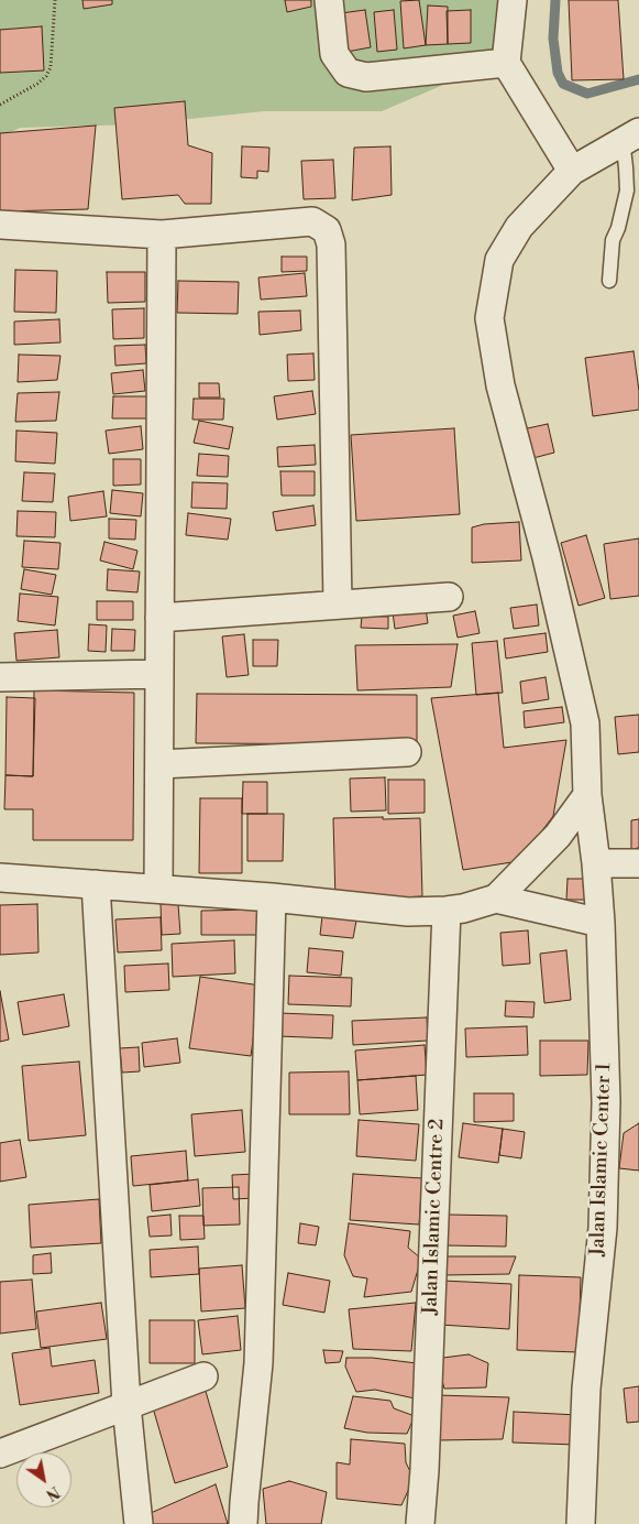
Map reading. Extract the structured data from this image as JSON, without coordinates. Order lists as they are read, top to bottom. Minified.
{"streets":{"street":["Jalan Islamic Center 1","Jalan Islamic Centre 2"]},"north":"bottom right"}
